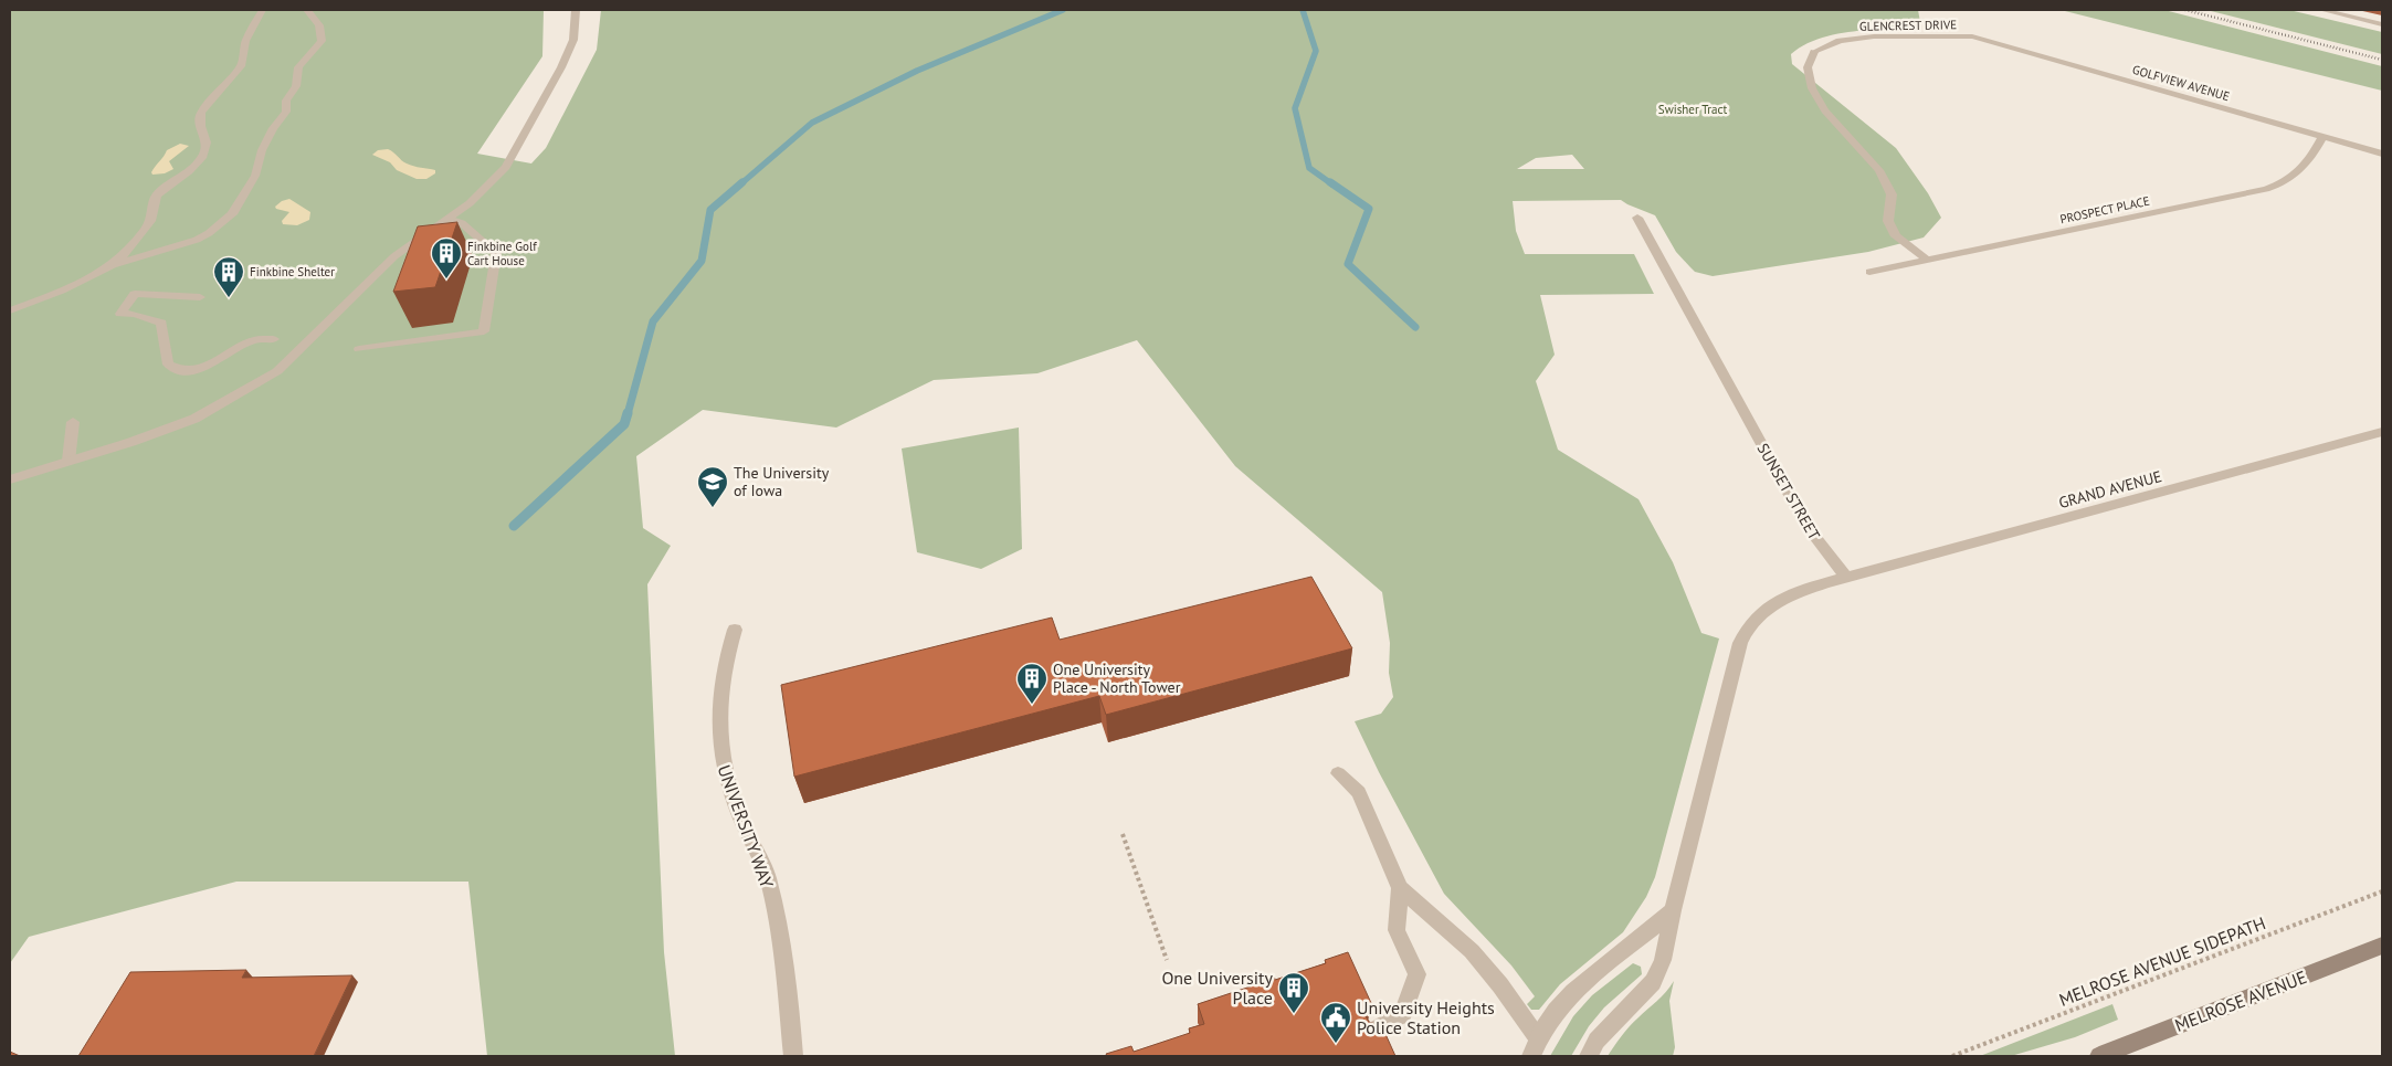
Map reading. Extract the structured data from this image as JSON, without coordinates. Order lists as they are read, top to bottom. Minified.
{"streets":{"main road":["MELROSE AVENUE"],"street":["GLENCREST DRIVE","GOLFVIEW AVENUE","PROSPECT PLACE","GRAND AVENUE","SUNSET STREET","UNIVERSITY WAY"],"path":["MELROSE AVENUE SIDEPATH"]},"crossings":[["GLENCREST DRIVE","GOLFVIEW AVENUE"],["GLENCREST DRIVE","PROSPECT PLACE"],["GOLFVIEW AVENUE","PROSPECT PLACE"],["GRAND AVENUE","SUNSET STREET"]],"parks":["Swisher Tract"],"places":{"building":["Finkbine Golf Cart House","Finkbine Shelter","One University Place - North Tower","One University Place"],"school or university":["The University of Iowa"],"public building":["University Heights Police Station"]}}
